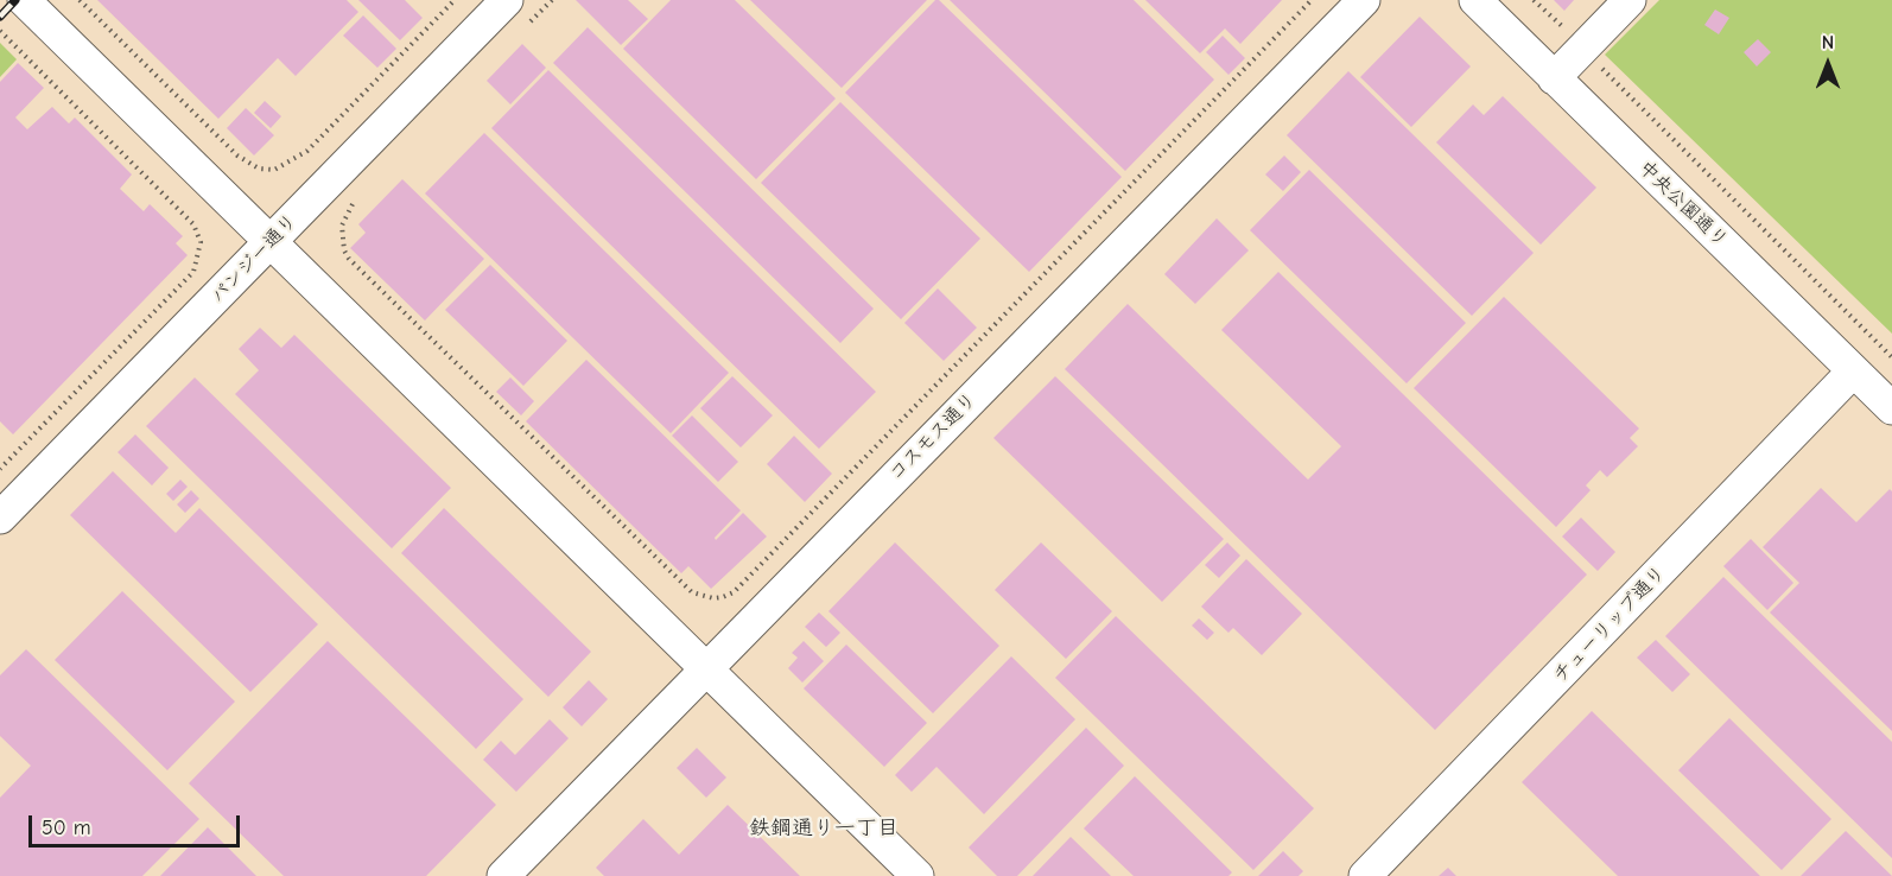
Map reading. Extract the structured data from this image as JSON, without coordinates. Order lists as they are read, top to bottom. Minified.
{"streets":{"street":["中央公園通り","パンジー通り","コスモス通り","チューリップ通り"]},"crossings":[["中央公園通り","チューリップ通り"]],"districts":["鉄鋼通り一丁目"],"scale_bar":"50 m","north":"top"}
